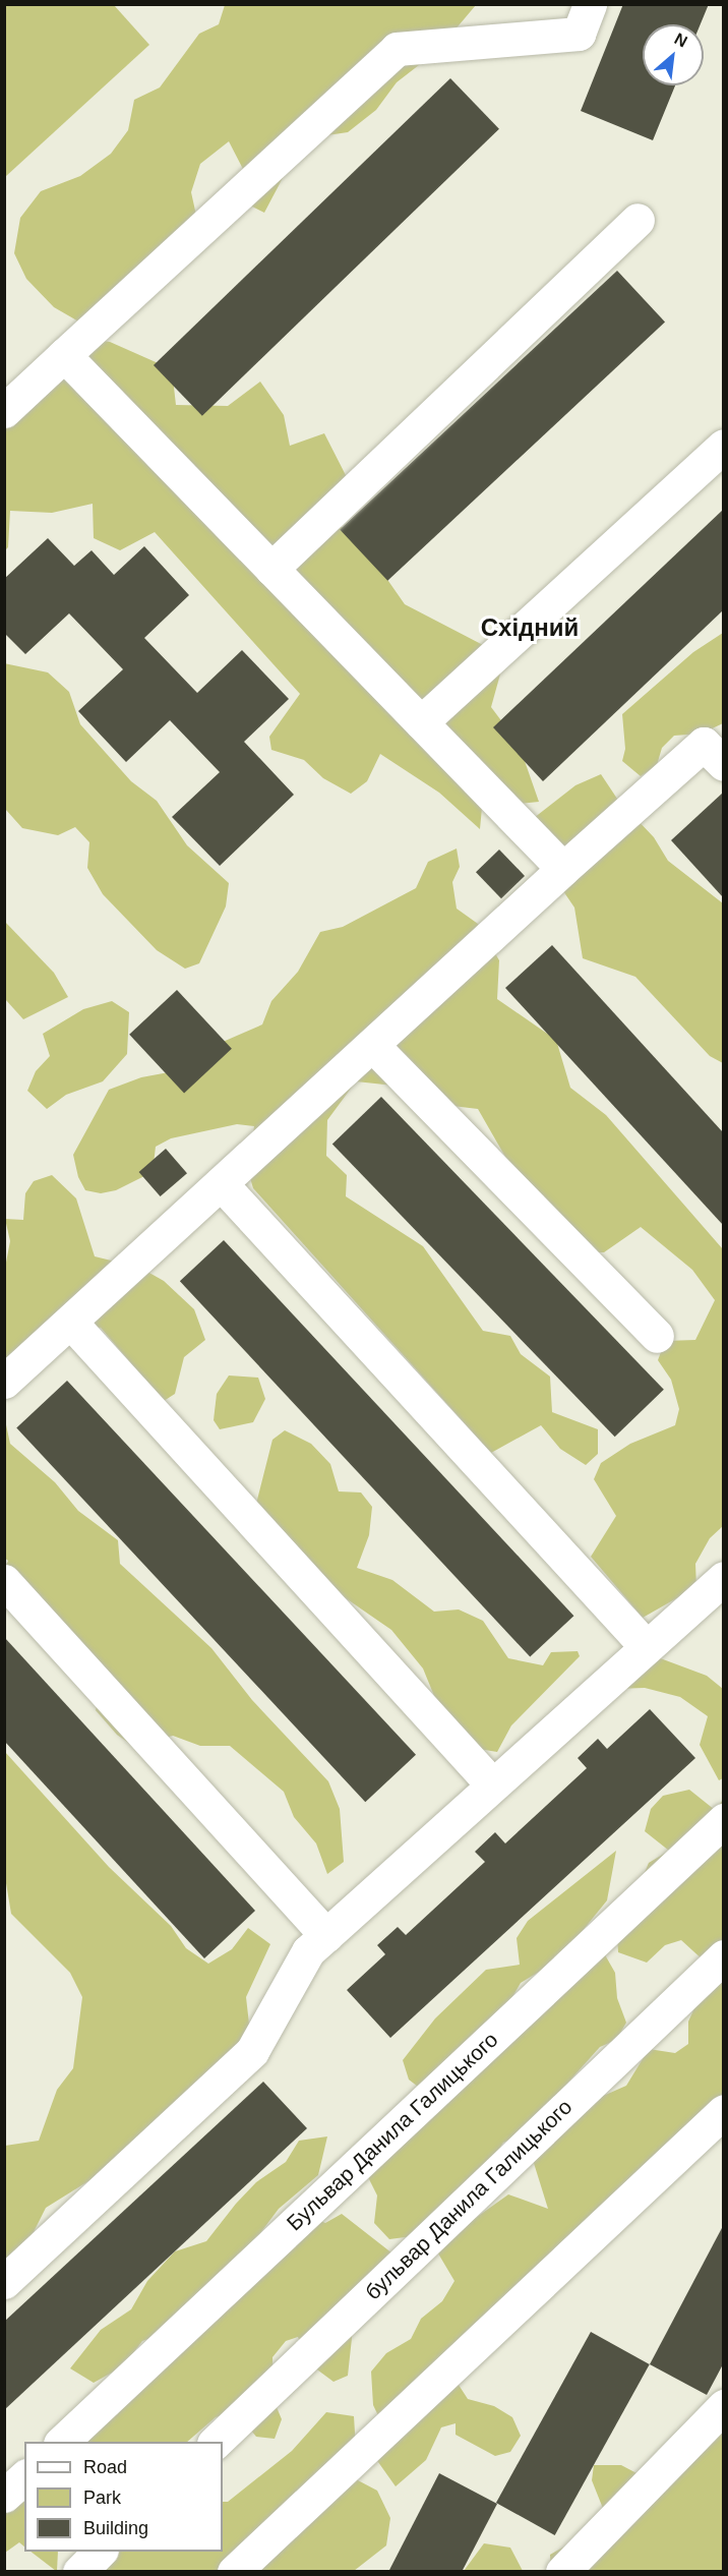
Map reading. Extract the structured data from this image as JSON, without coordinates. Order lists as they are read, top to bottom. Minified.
{"streets":{"street":["Бульвар Данила Галицького","бульвар Данила Галицького"]},"districts":["Східний"],"legend":["Road","Park","Building"],"north":"top right"}
